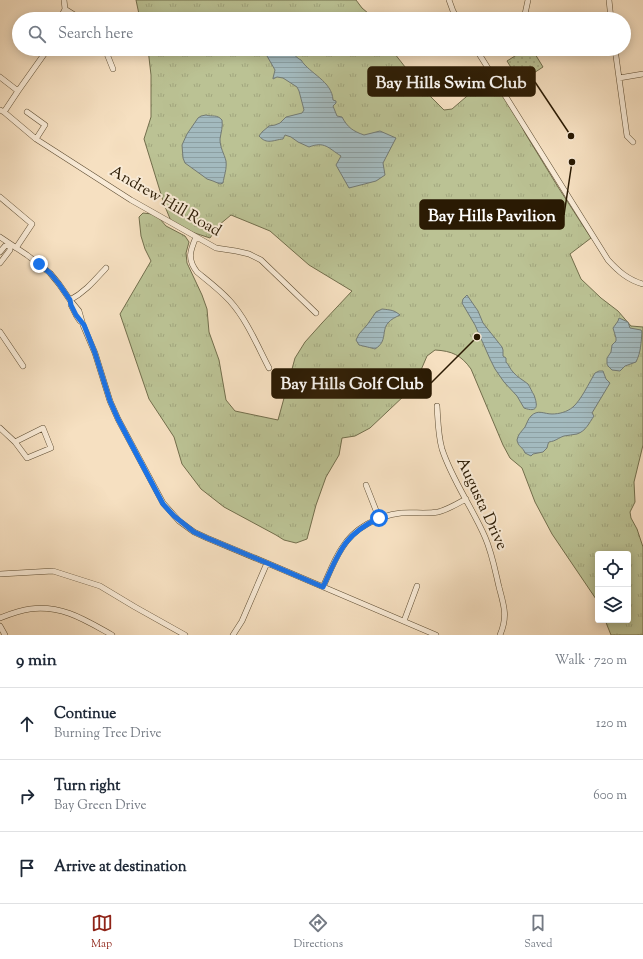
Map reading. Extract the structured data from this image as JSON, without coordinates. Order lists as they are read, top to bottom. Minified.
{"streets":{"street":["Andrew Hill Road","Augusta Drive"]},"places":["Bay Hills Swim Club","Bay Hills Pavilion","Bay Hills Golf Club"],"page":{"search":"Search here","heading":["9 min","Walk · 720 m"],"list":[["Continue","Burning Tree Drive","120 m"],["Turn right","Bay Green Drive","600 m"],"Arrive at destination"],"nav":["Map","Directions","Saved"]}}
